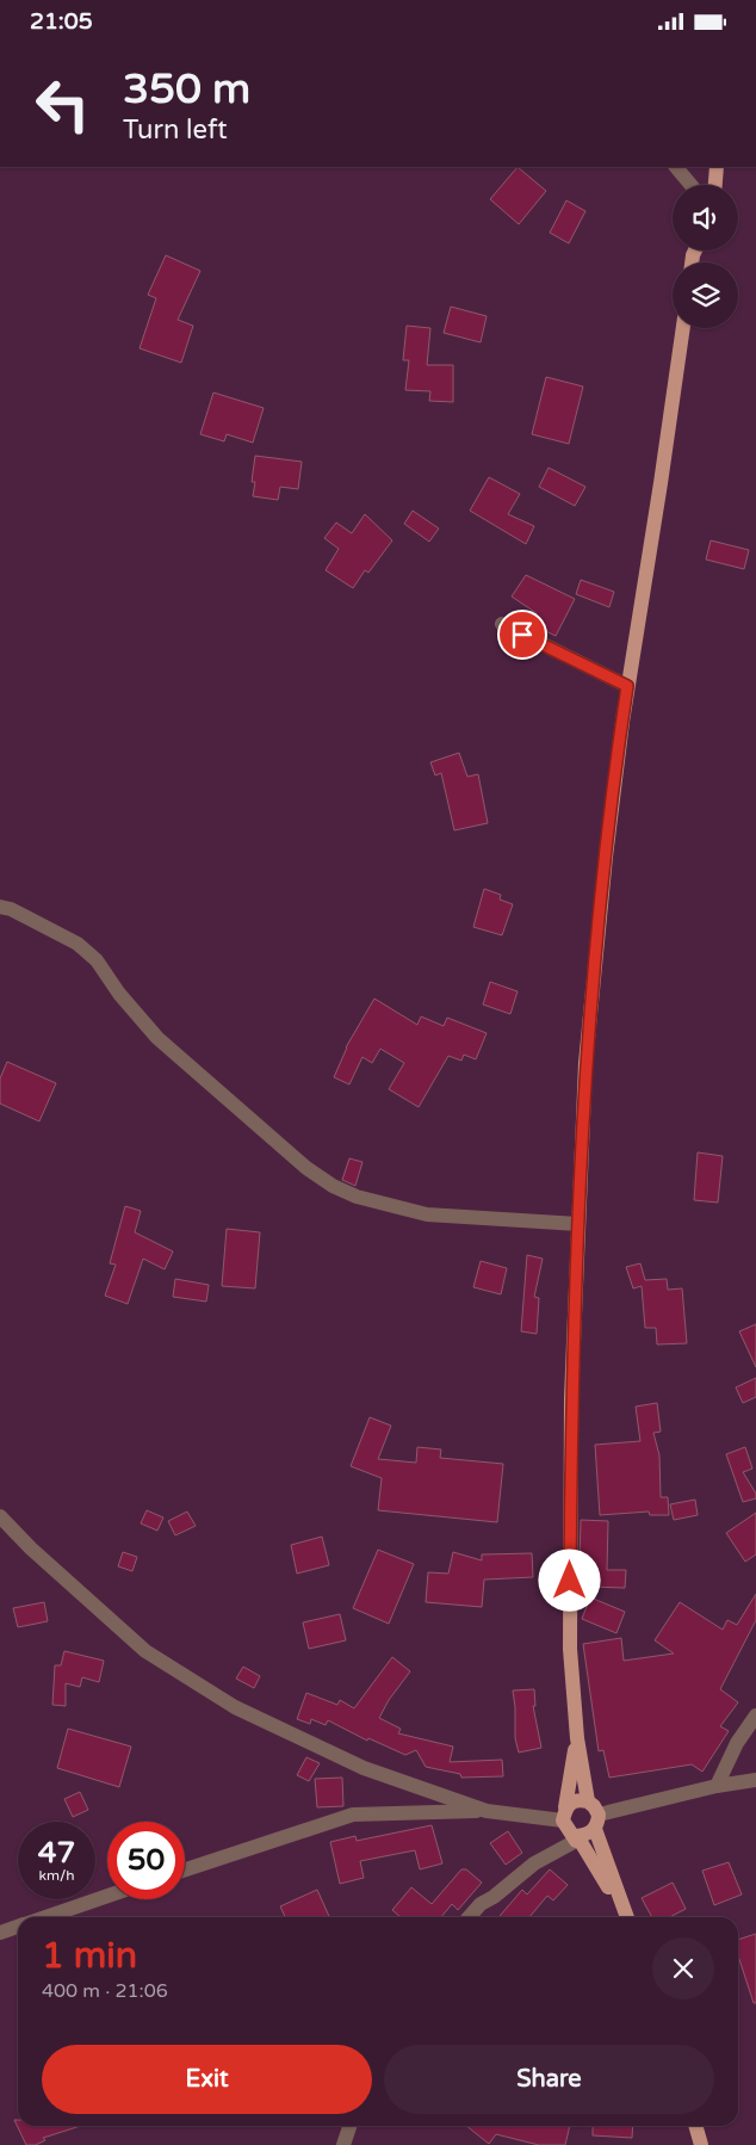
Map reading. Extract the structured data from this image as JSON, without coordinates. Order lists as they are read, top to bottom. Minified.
{"page":{"status":"21:05","turn":["350 m","Turn left"],"speed":"47 km/h","limit":"50","heading":["1 min","400 m · 21:06"],"buttons":["Exit","Share"]}}
